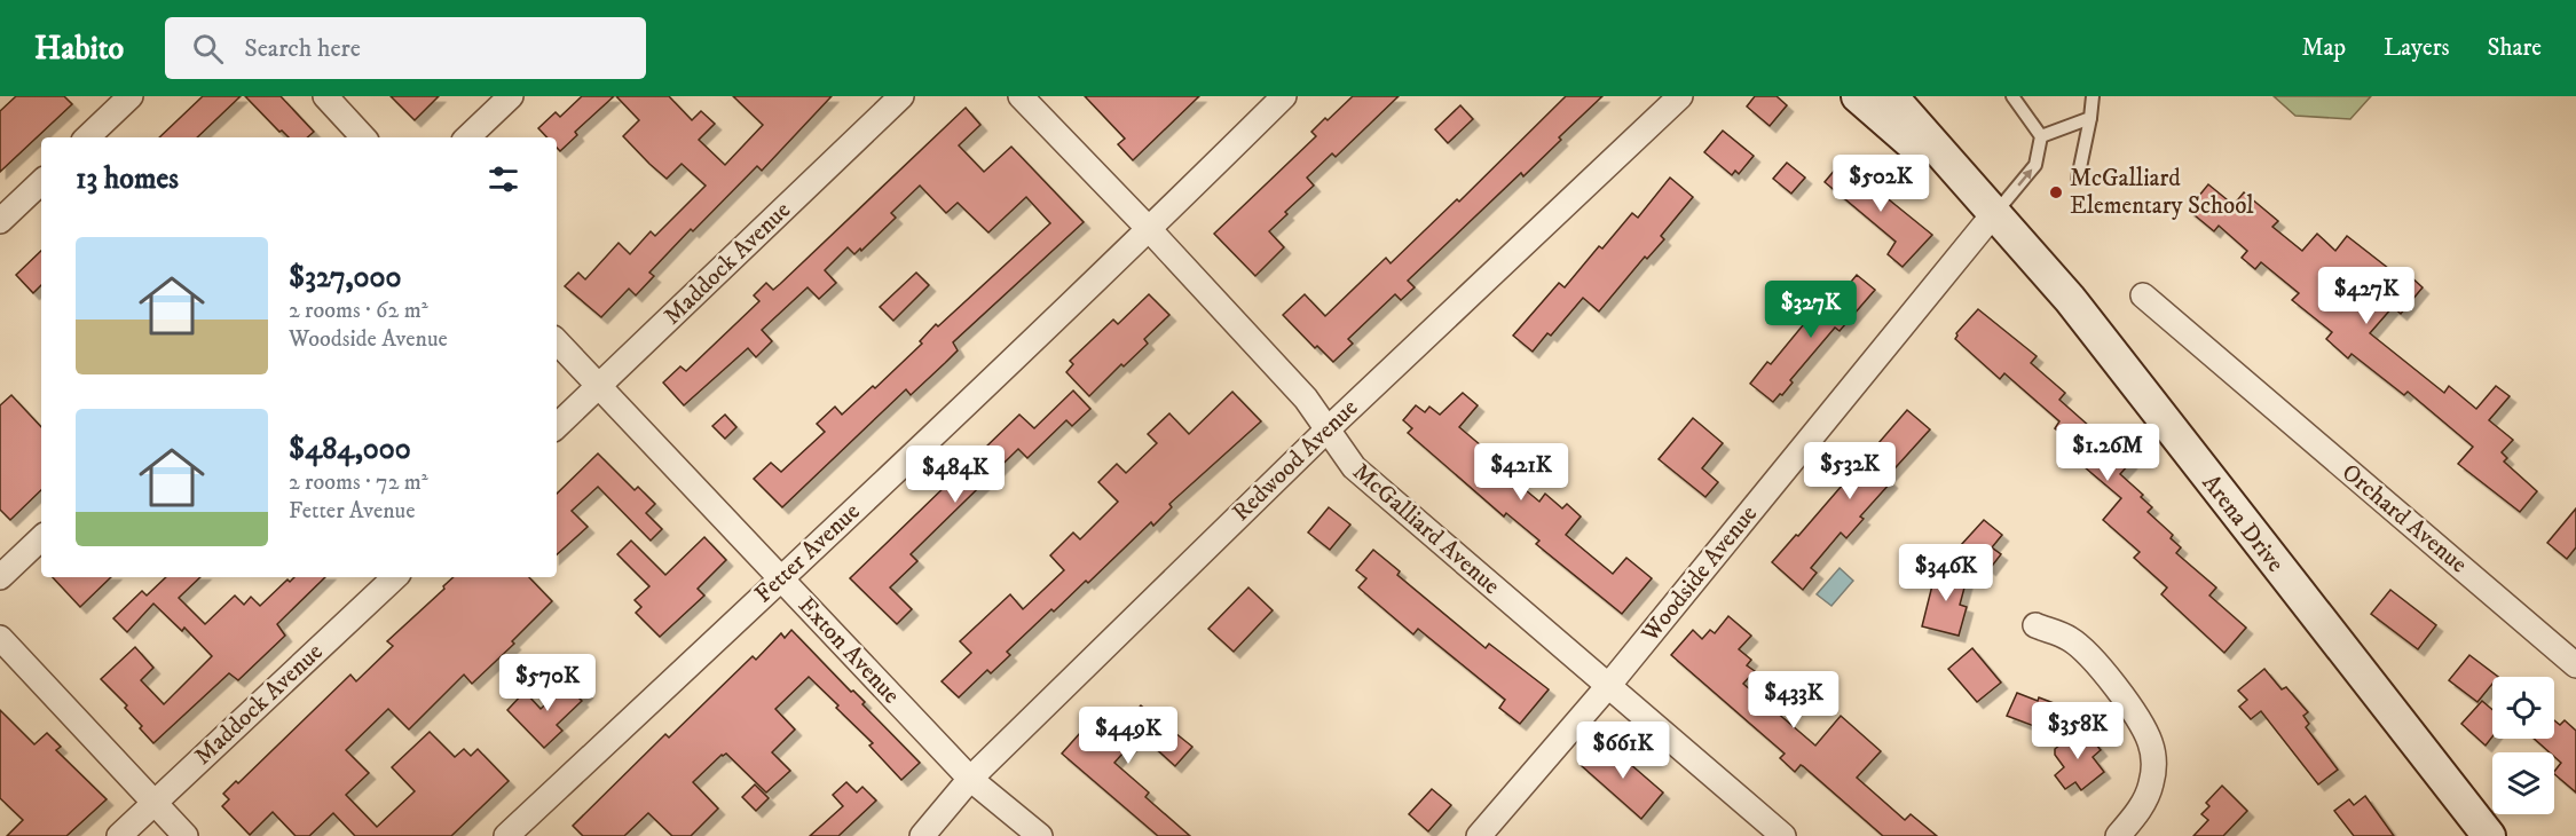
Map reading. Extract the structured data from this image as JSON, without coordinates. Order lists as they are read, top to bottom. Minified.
{"streets":{"main road":["Arena Drive"],"street":["Maddock Avenue","Redwood Avenue","Orchard Avenue","McGalliard Avenue","Fetter Avenue","Woodside Avenue","Exton Avenue"]},"crossings":[["Maddock Avenue","Exton Avenue"],["Redwood Avenue","McGalliard Avenue"],["Redwood Avenue","Exton Avenue"],["Arena Drive","Woodside Avenue"],["McGalliard Avenue","Fetter Avenue"],["McGalliard Avenue","Woodside Avenue"],["Fetter Avenue","Exton Avenue"]],"places":["McGalliard Elementary School"],"page":{"header":"Habito","search":"Search here","nav":["Map","Layers","Share"],"heading":"13 homes","price":["$502K","$427K","$327K","$1.26M","$532K","$421K","$484K","$346K","$570K","$433K","$358K","$449K","$661K"],"list":[{"name":"$327,000","note":"2 rooms · 62 m² · Woodside Avenue"},{"name":"$484,000","note":"2 rooms · 72 m² · Fetter Avenue"}]}}
